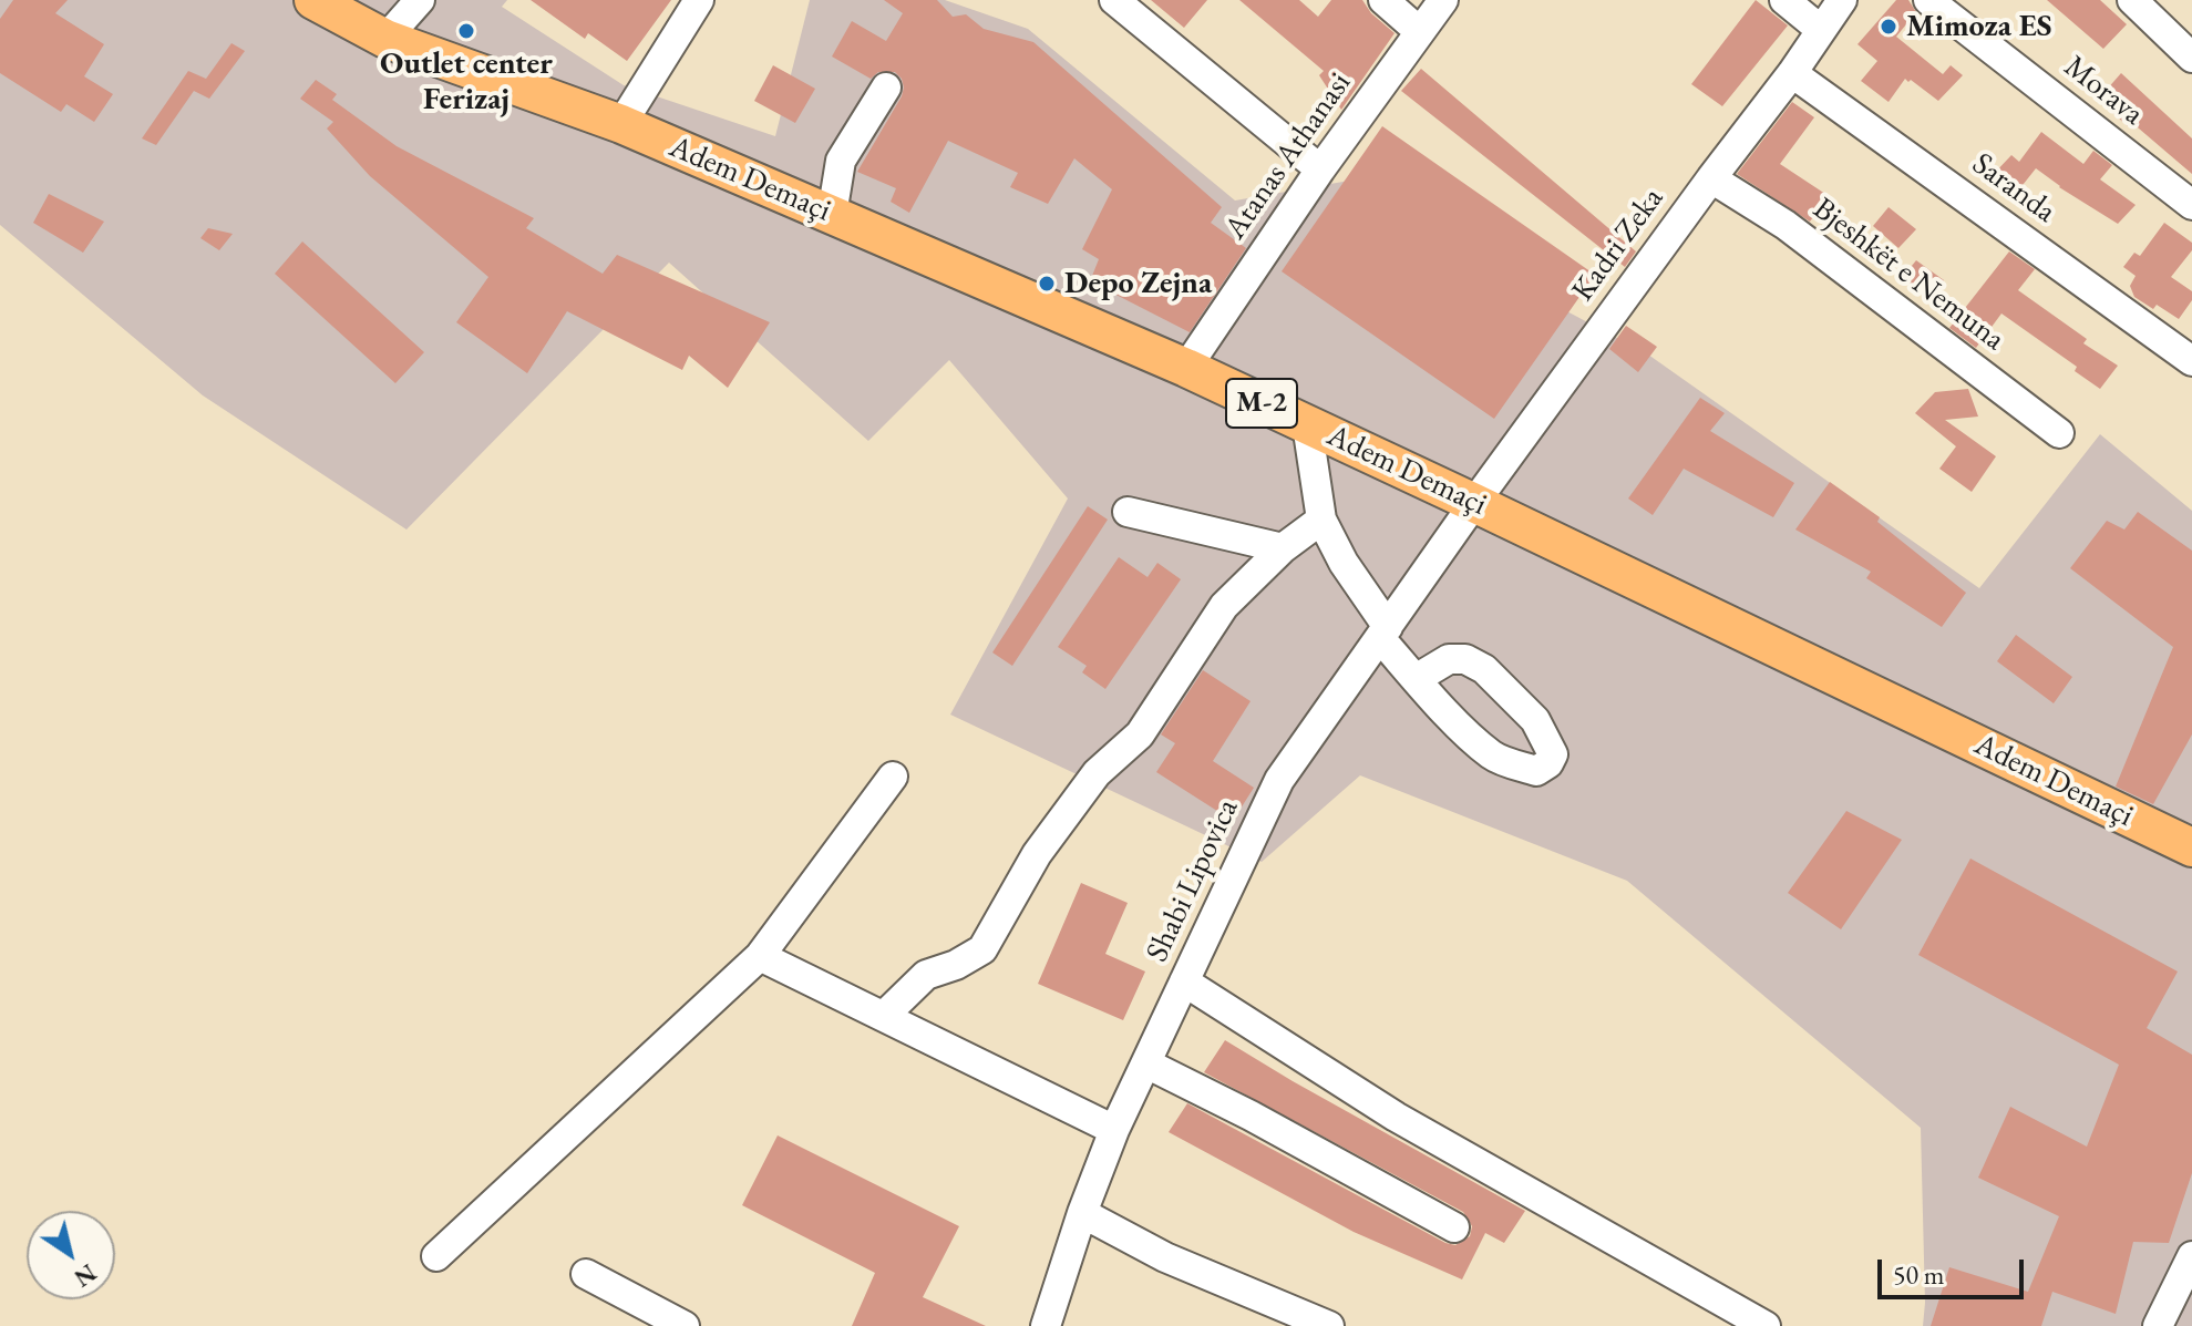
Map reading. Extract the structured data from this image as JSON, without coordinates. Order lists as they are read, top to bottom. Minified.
{"streets":{"main road":["Adem Demaçi","M-2"],"street":["Morava","Atanas Athanasi","Saranda","Kadri Zeka","Bjeshkët e Nemuna","Shabi Lipovica"]},"crossings":[["Atanas Athanasi","Adem Demaçi"],["Adem Demaçi","Kadri Zeka"],["Adem Demaçi","Shabi Lipovica"],["Saranda","Kadri Zeka"],["Kadri Zeka","Bjeshkët e Nemuna"],["Kadri Zeka","Shabi Lipovica"]],"places":["Mimoza ES","Outlet center Ferizaj","Depo Zejna"],"scale_bar":"50 m","north":"bottom right"}
